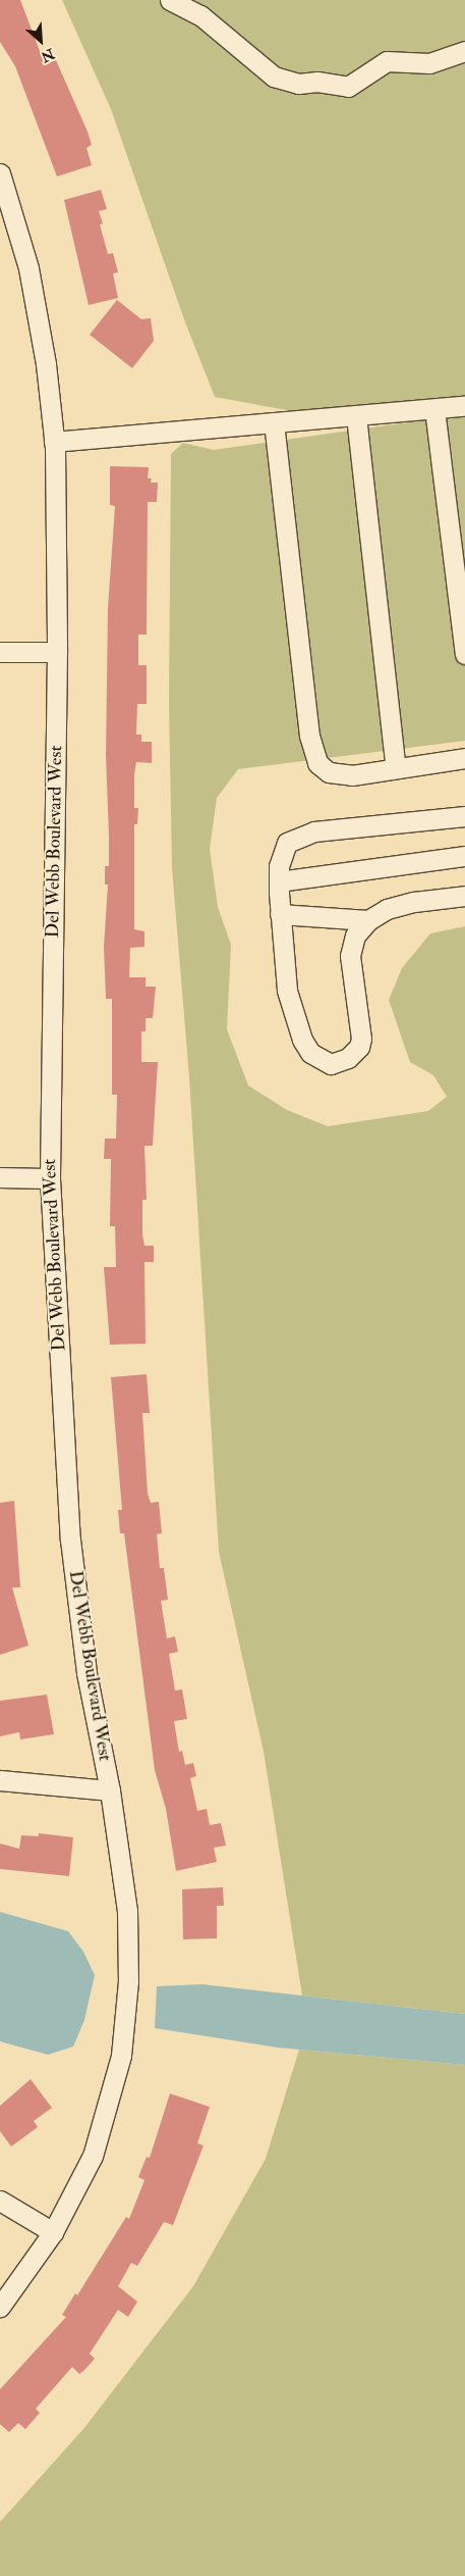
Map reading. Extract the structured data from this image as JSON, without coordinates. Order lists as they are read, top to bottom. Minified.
{"streets":{"street":["Del Webb Boulevard West"]},"north":"bottom right"}
